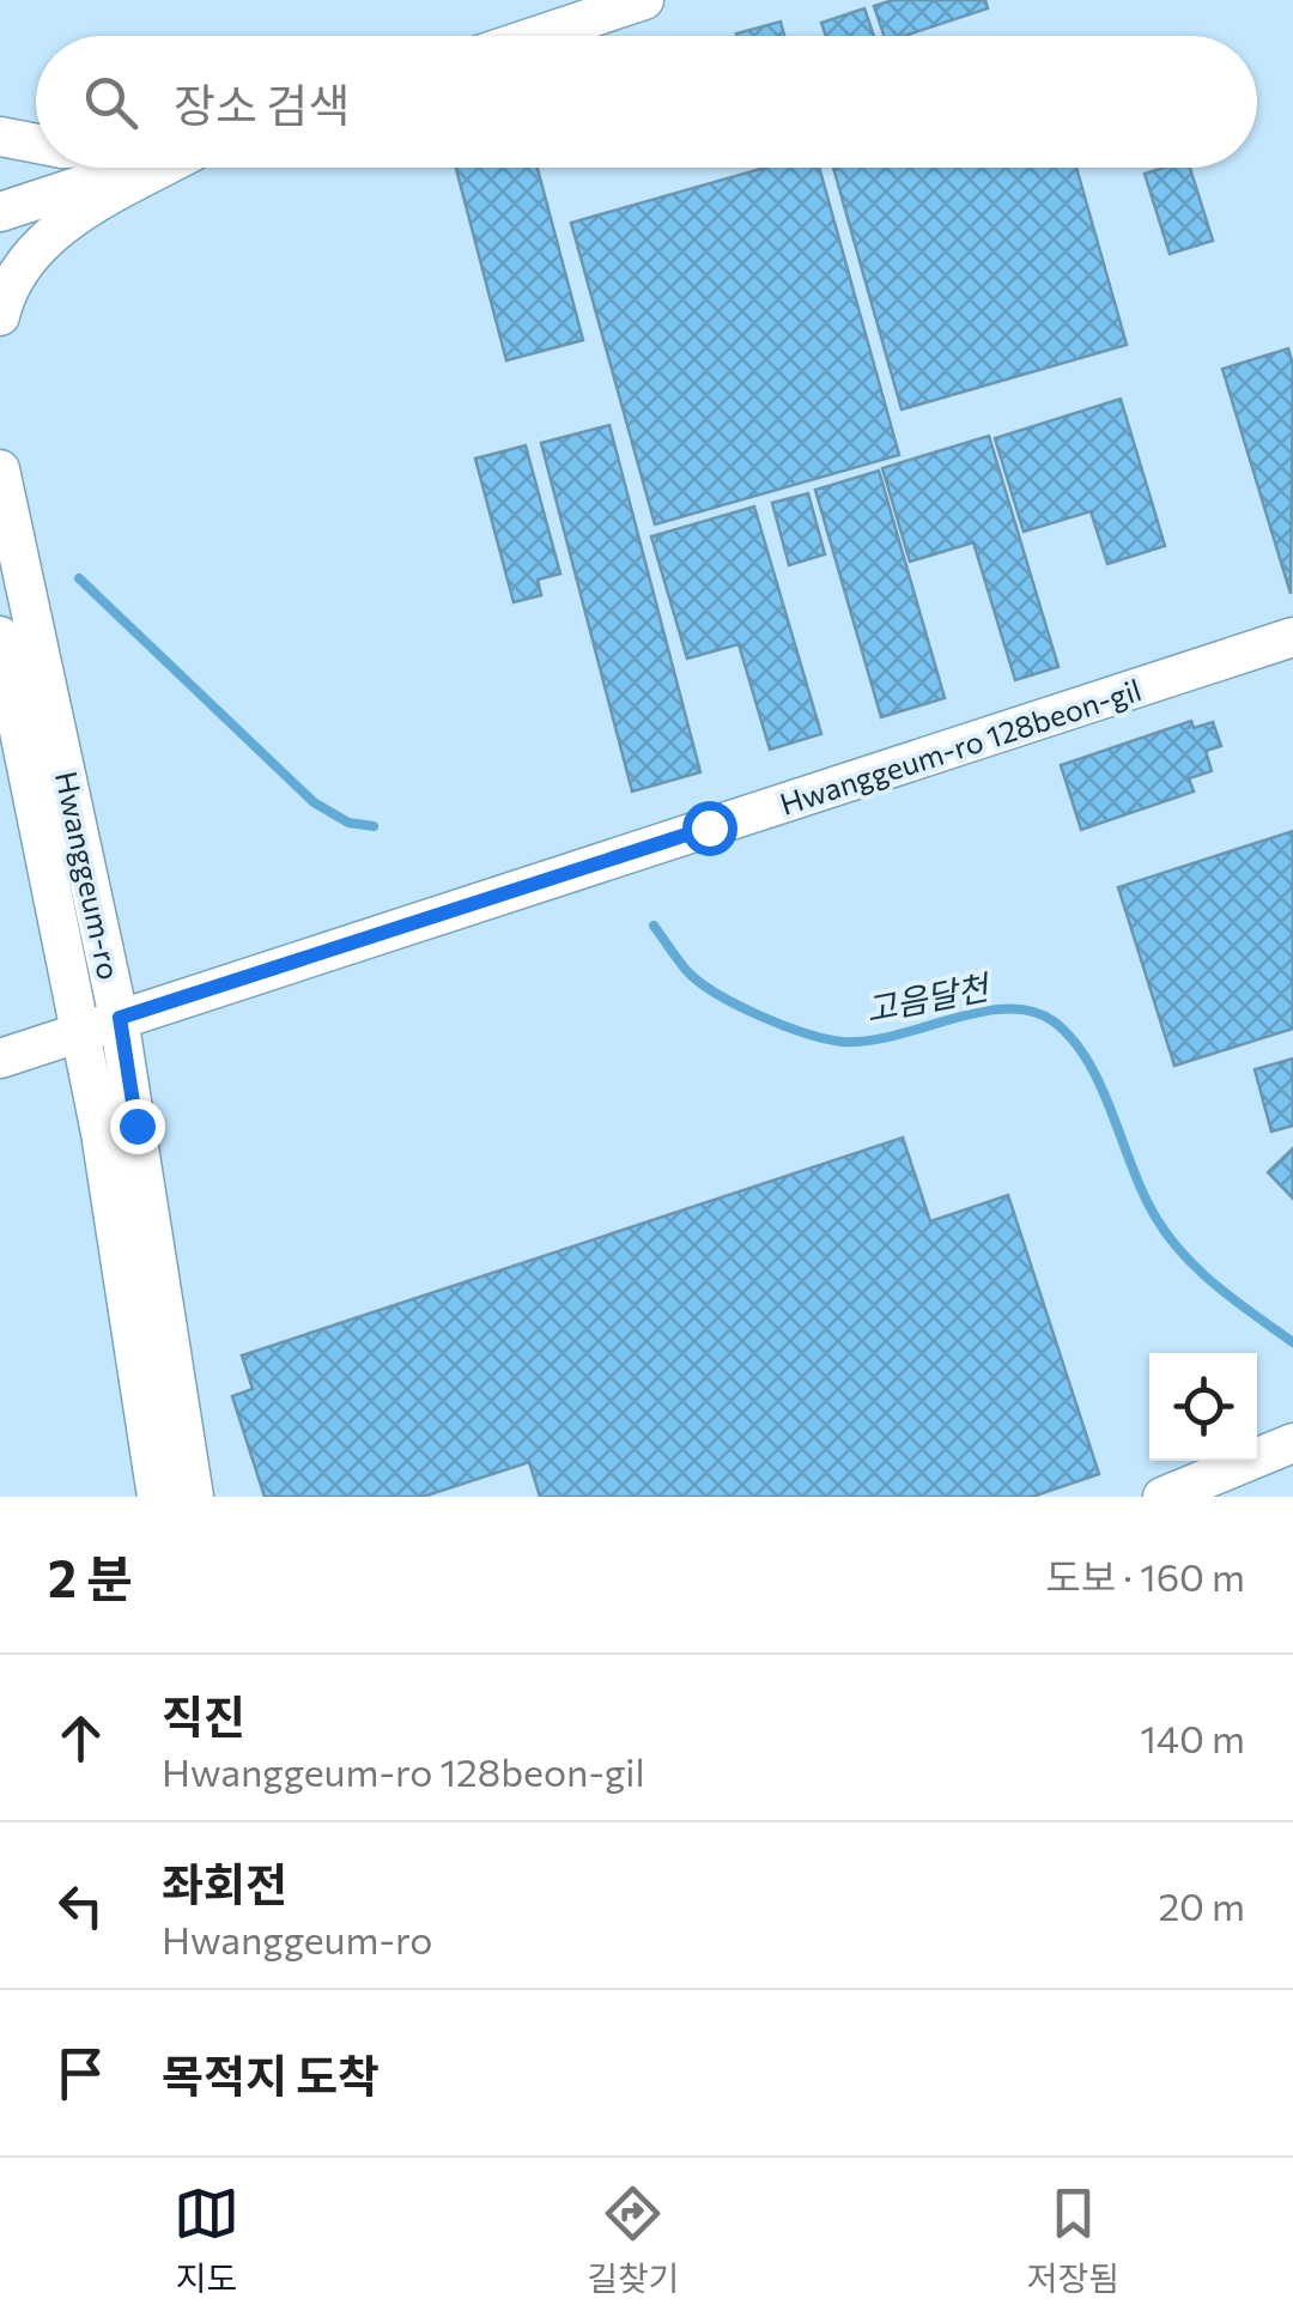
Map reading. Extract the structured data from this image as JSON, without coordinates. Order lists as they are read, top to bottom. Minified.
{"streets":{"street":["Hwanggeum-ro 128beon-gil","Hwanggeum-ro"]},"crossings":[["Hwanggeum-ro 128beon-gil","Hwanggeum-ro"]],"water":["고음달천"],"page":{"search":"장소 검색","heading":["2 분","도보 · 160 m"],"list":[["직진","Hwanggeum-ro 128beon-gil","140 m"],["좌회전","Hwanggeum-ro","20 m"],"목적지 도착"],"nav":["지도","길찾기","저장됨"]}}
